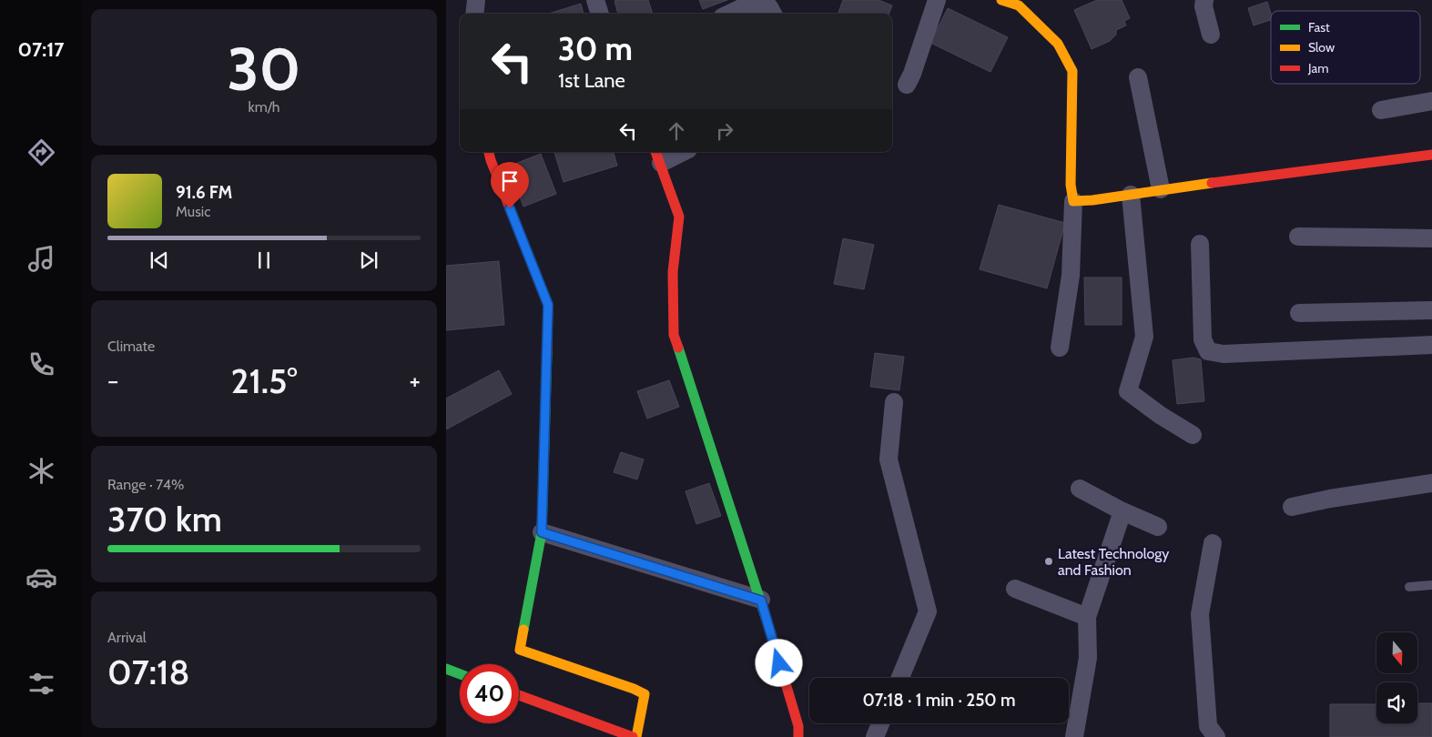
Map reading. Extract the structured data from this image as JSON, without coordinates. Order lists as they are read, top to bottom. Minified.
{"places":["Latest Technology and Fashion"],"legend":["Fast","Slow","Jam"],"north":"bottom","page":{"tabs":"07:17","tile":[["30","km/h"],"Climate",["Range · 74%","370 km"],["Arrival","07:18"]],"turn":["30 m","1st Lane"],"song":["91.6 FM","Music"],"heat":["−","21.5°","+"],"limit":"40","trip":"07:18 · 1 min · 250 m"}}
